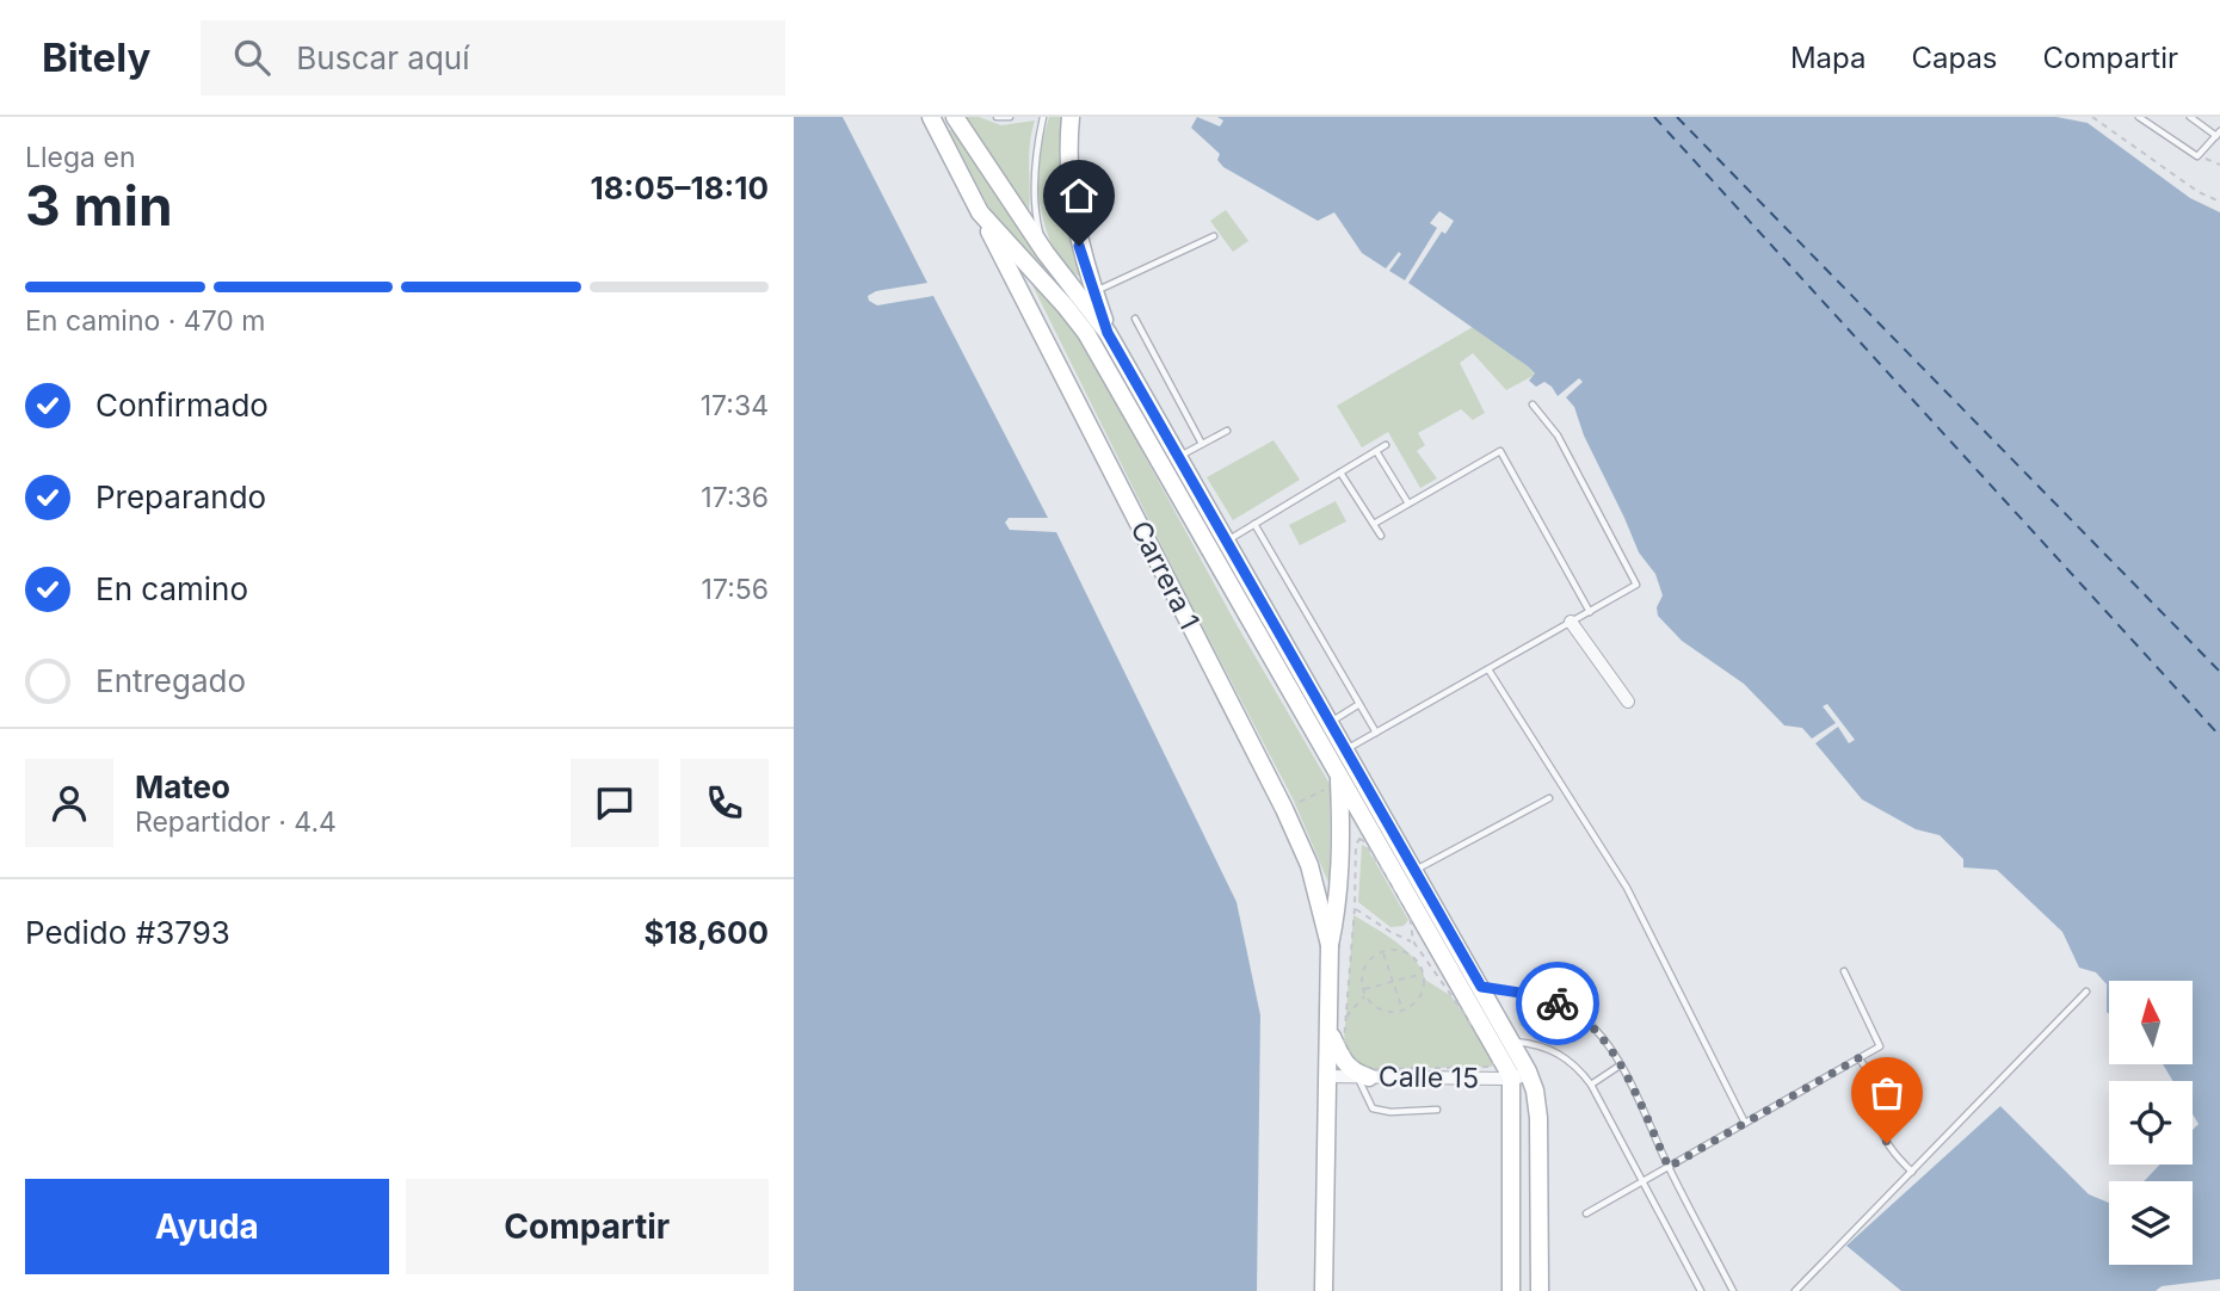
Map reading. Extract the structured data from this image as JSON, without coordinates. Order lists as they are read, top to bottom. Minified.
{"streets":{"main road":["Carrera 1"],"street":["Calle 15"]},"crossings":[["Carrera 1","Calle 15"]],"north":"top","page":{"header":"Bitely","search":"Buscar aquí","nav":["Mapa","Capas","Compartir"],"heading":["3 min","Llega en","18:05–18:10"],"panel":["Mateo","Repartidor · 4.4","Pedido #3793","$18,600"],"bar":"En camino · 470 m","list":[["Confirmado","17:34"],["Preparando","17:36"],["En camino","17:56"],"Entregado"],"buttons":["Ayuda","Compartir"]}}
